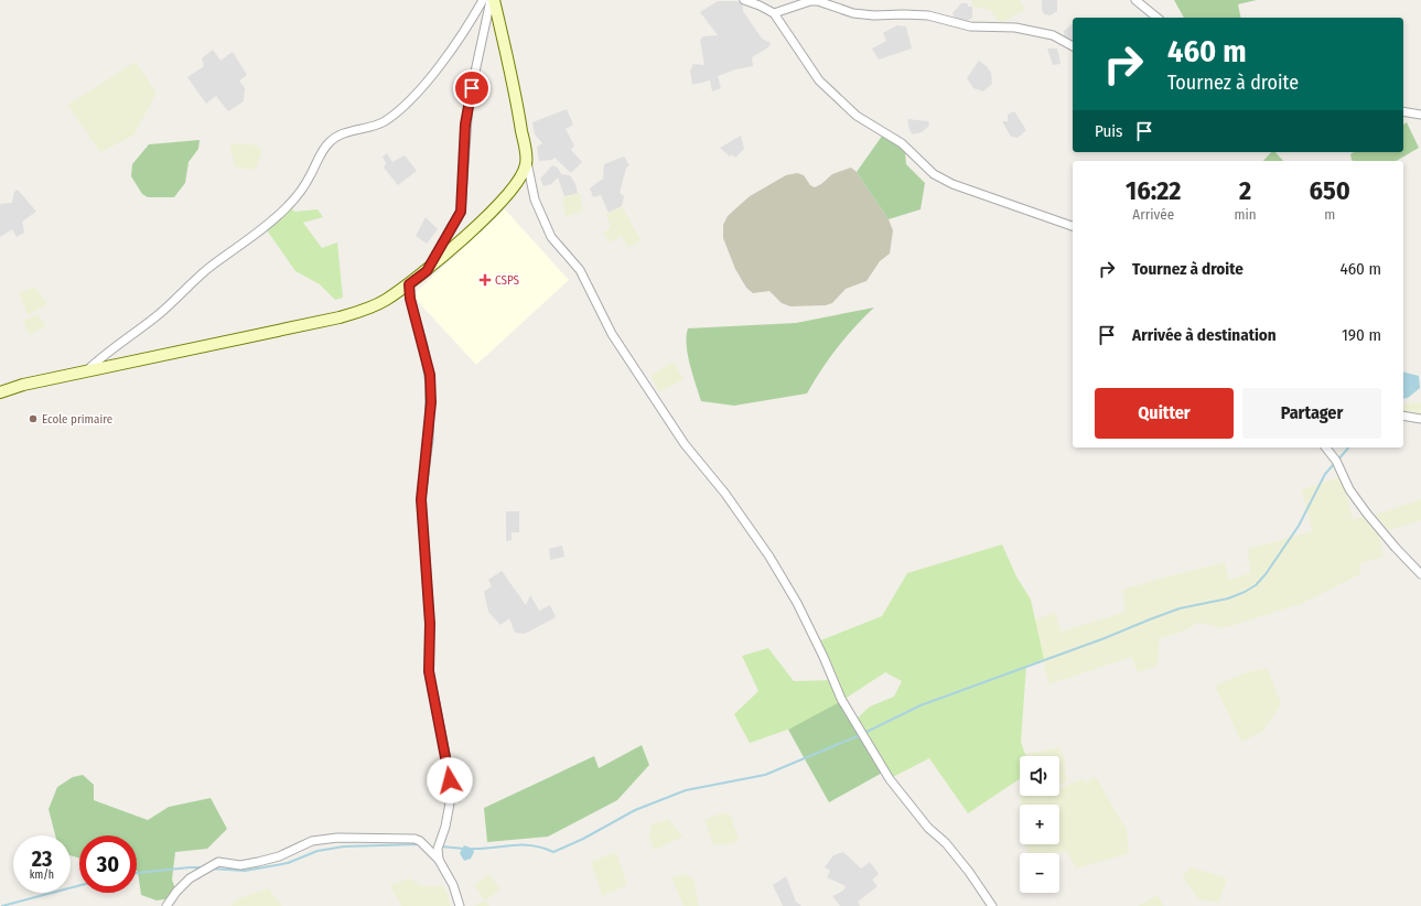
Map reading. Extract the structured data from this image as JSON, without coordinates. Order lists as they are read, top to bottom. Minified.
{"places":{"health":["CSPS"],"other":["Ecole primaire"]},"page":{"turn":["460 m","Tournez à droite"],"then":"Puis","eta":["16:22","Arrivée","2","min","650","m"],"list":[{"name":"Tournez à droite","value":"460 m"},{"name":"Arrivée à destination","value":"190 m"}],"buttons":["Quitter","Partager"],"map_buttons":["+","−"],"speed":"23 km/h","limit":"30"}}
